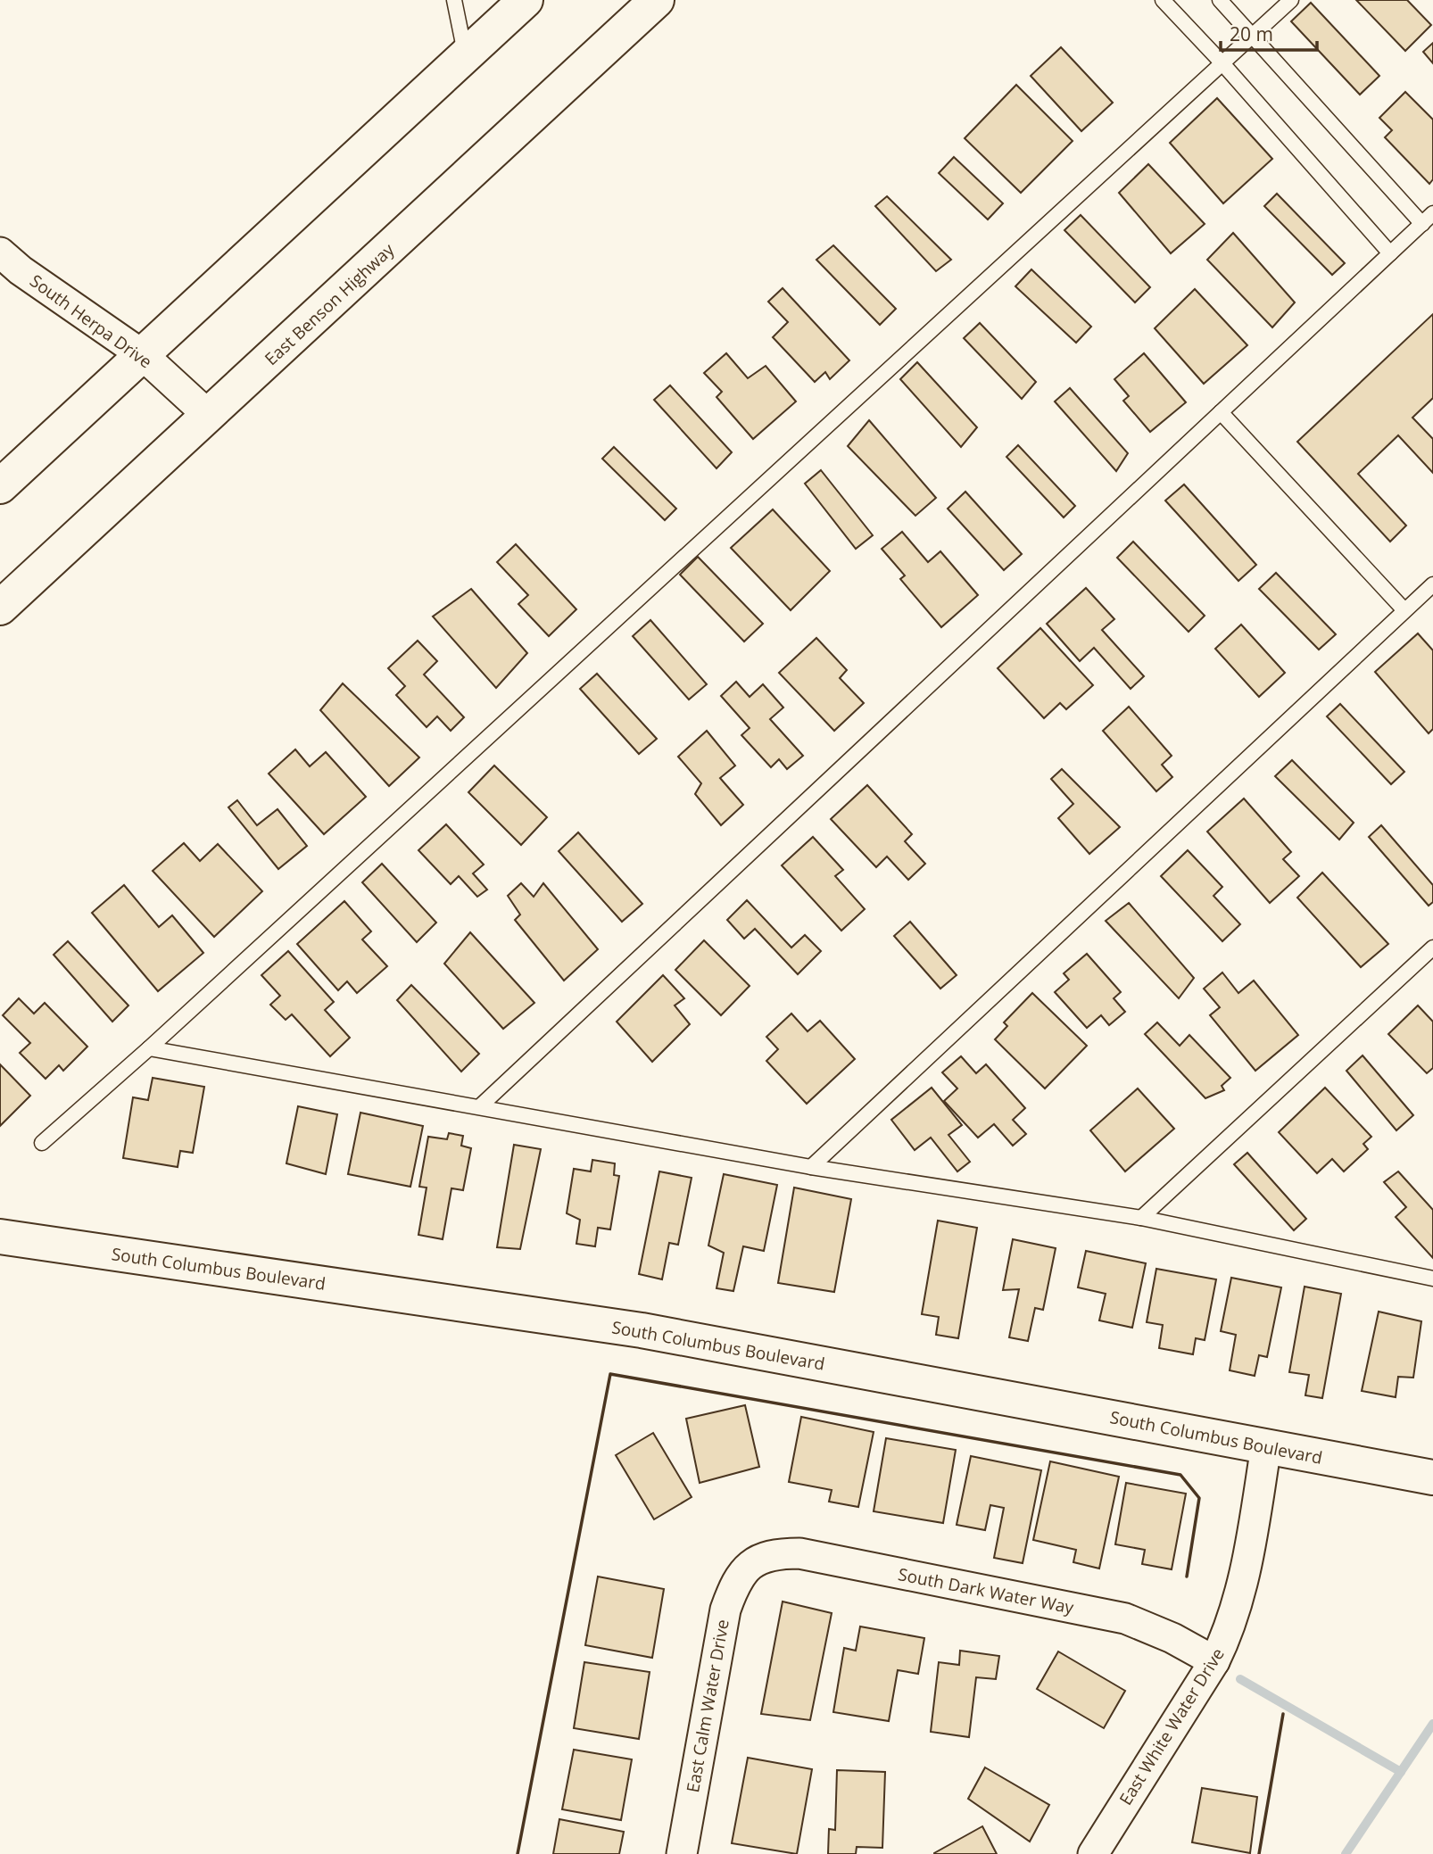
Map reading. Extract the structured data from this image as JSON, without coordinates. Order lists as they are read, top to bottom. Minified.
{"streets":{"main road":["East Benson Highway","South Columbus Boulevard"],"street":["South Herpa Drive","South Dark Water Way","East Calm Water Drive","East White Water Drive"]},"crossings":[["East Benson Highway","South Herpa Drive"],["South Columbus Boulevard","East White Water Drive"],["South Dark Water Way","East Calm Water Drive"],["South Dark Water Way","East White Water Drive"]],"scale_bar":"20 m"}
